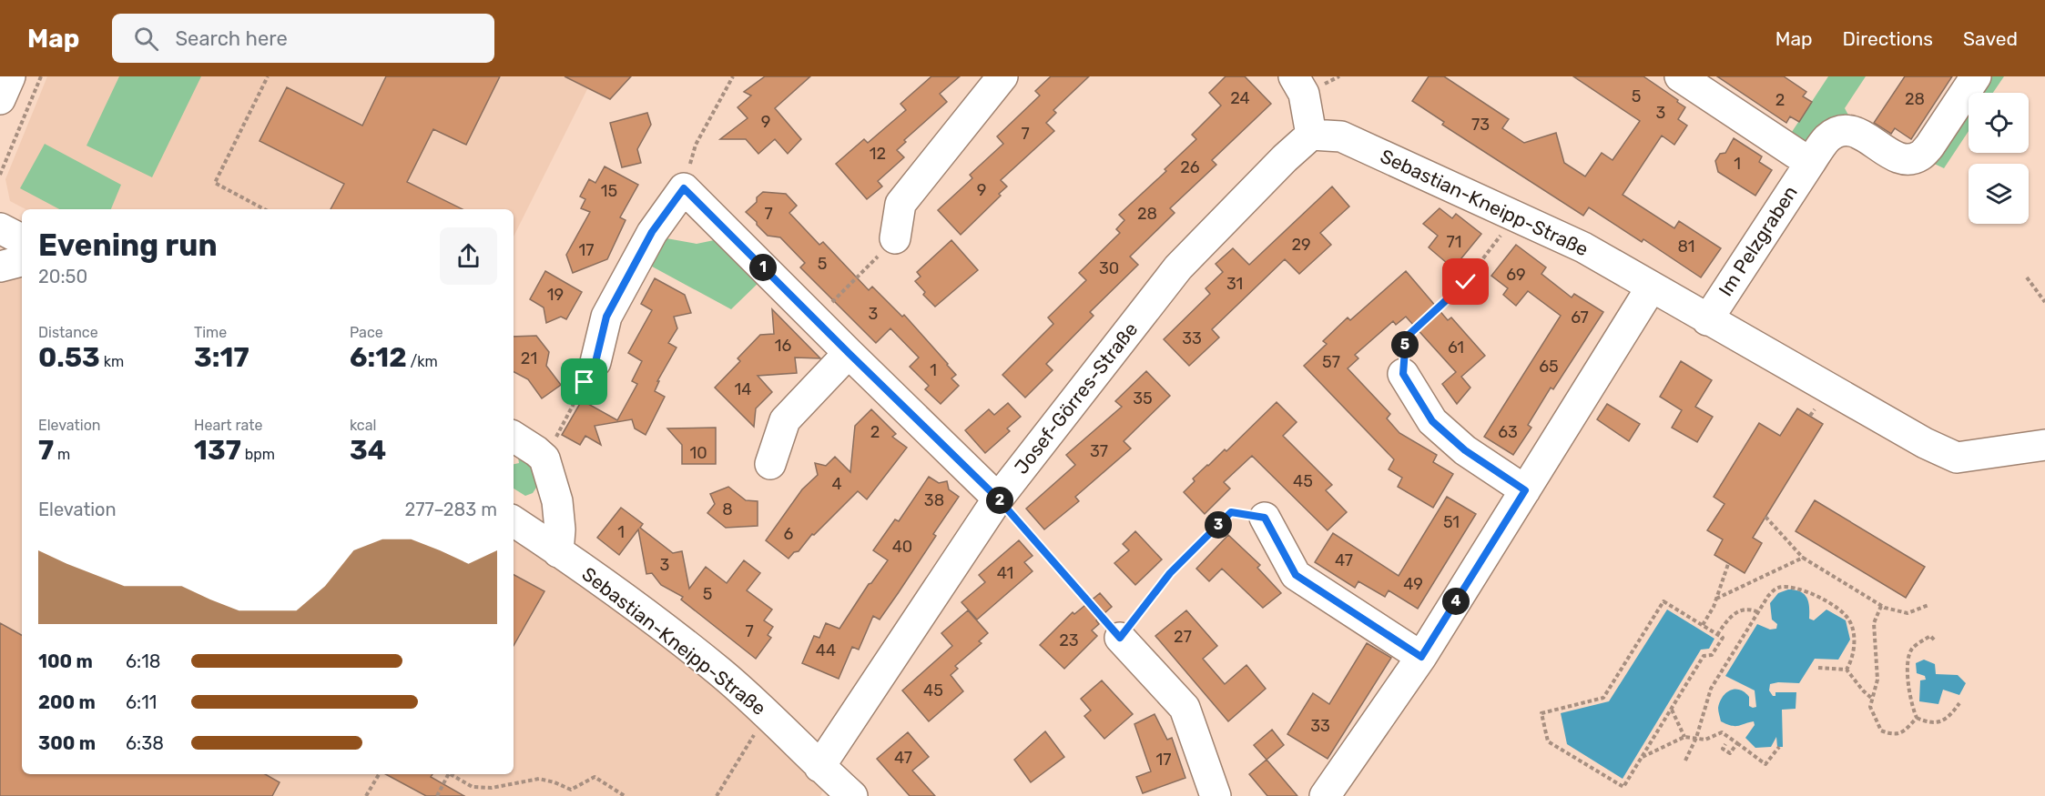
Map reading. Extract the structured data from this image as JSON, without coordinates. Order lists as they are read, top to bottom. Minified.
{"streets":{"street":["Sebastian-Kneipp-Straße","Im Pelzgraben","Josef-Görres-Straße"]},"crossings":[["Sebastian-Kneipp-Straße","Im Pelzgraben"],["Sebastian-Kneipp-Straße","Josef-Görres-Straße"]],"house_numbers":["5","24","28","2","3","9","73","7","12","1","26","9","15","7","28","71","29","81","17","5","30","69","31","19","3","67","33","16","61","21","57","65","1","14","35","2","63","37","10","45","4","38","8","51","1","6","40","47","3","41","49","5","7","27","23","44","45","33","47","17"],"page":{"header":"Map","search":"Search here","nav":["Map","Directions","Saved"],"heading":["Evening run","20:50"],"pins":["1","5","2","3","4"],"stats":[["Distance","0.53 km"],["Time","3:17"],["Pace","6:12 /km"],["Elevation","7 m"],["Heart rate","137 bpm"],["kcal","34"]],"chart":["Elevation","277–283 m"],"list":[{"name":"100 m","note":"6:18"},{"name":"200 m","note":"6:11"},{"name":"300 m","note":"6:38"}]}}
